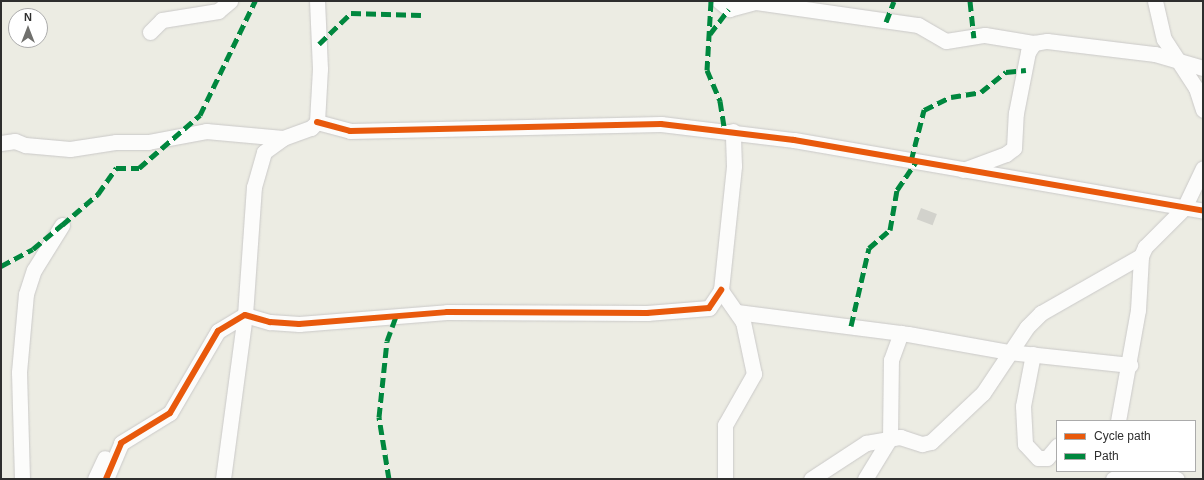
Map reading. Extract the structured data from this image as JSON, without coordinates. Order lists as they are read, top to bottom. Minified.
{"legend":["Cycle path","Path"],"north":"top"}
